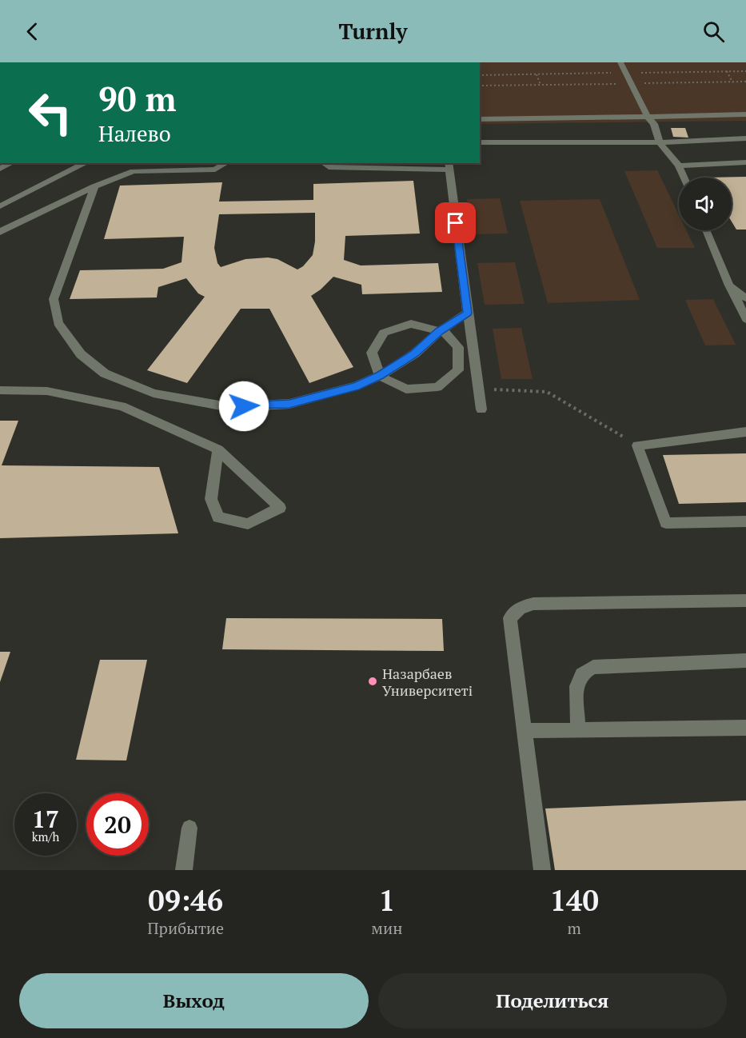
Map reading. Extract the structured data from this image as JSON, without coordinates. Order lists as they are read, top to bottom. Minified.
{"places":["Назарбаев Университеті"],"page":{"header":"Turnly","turn":["90 m","Налево"],"speed":"17 km/h","limit":"20","eta":["09:46","Прибытие","1","мин","140","m"],"buttons":["Выход","Поделиться"]}}
